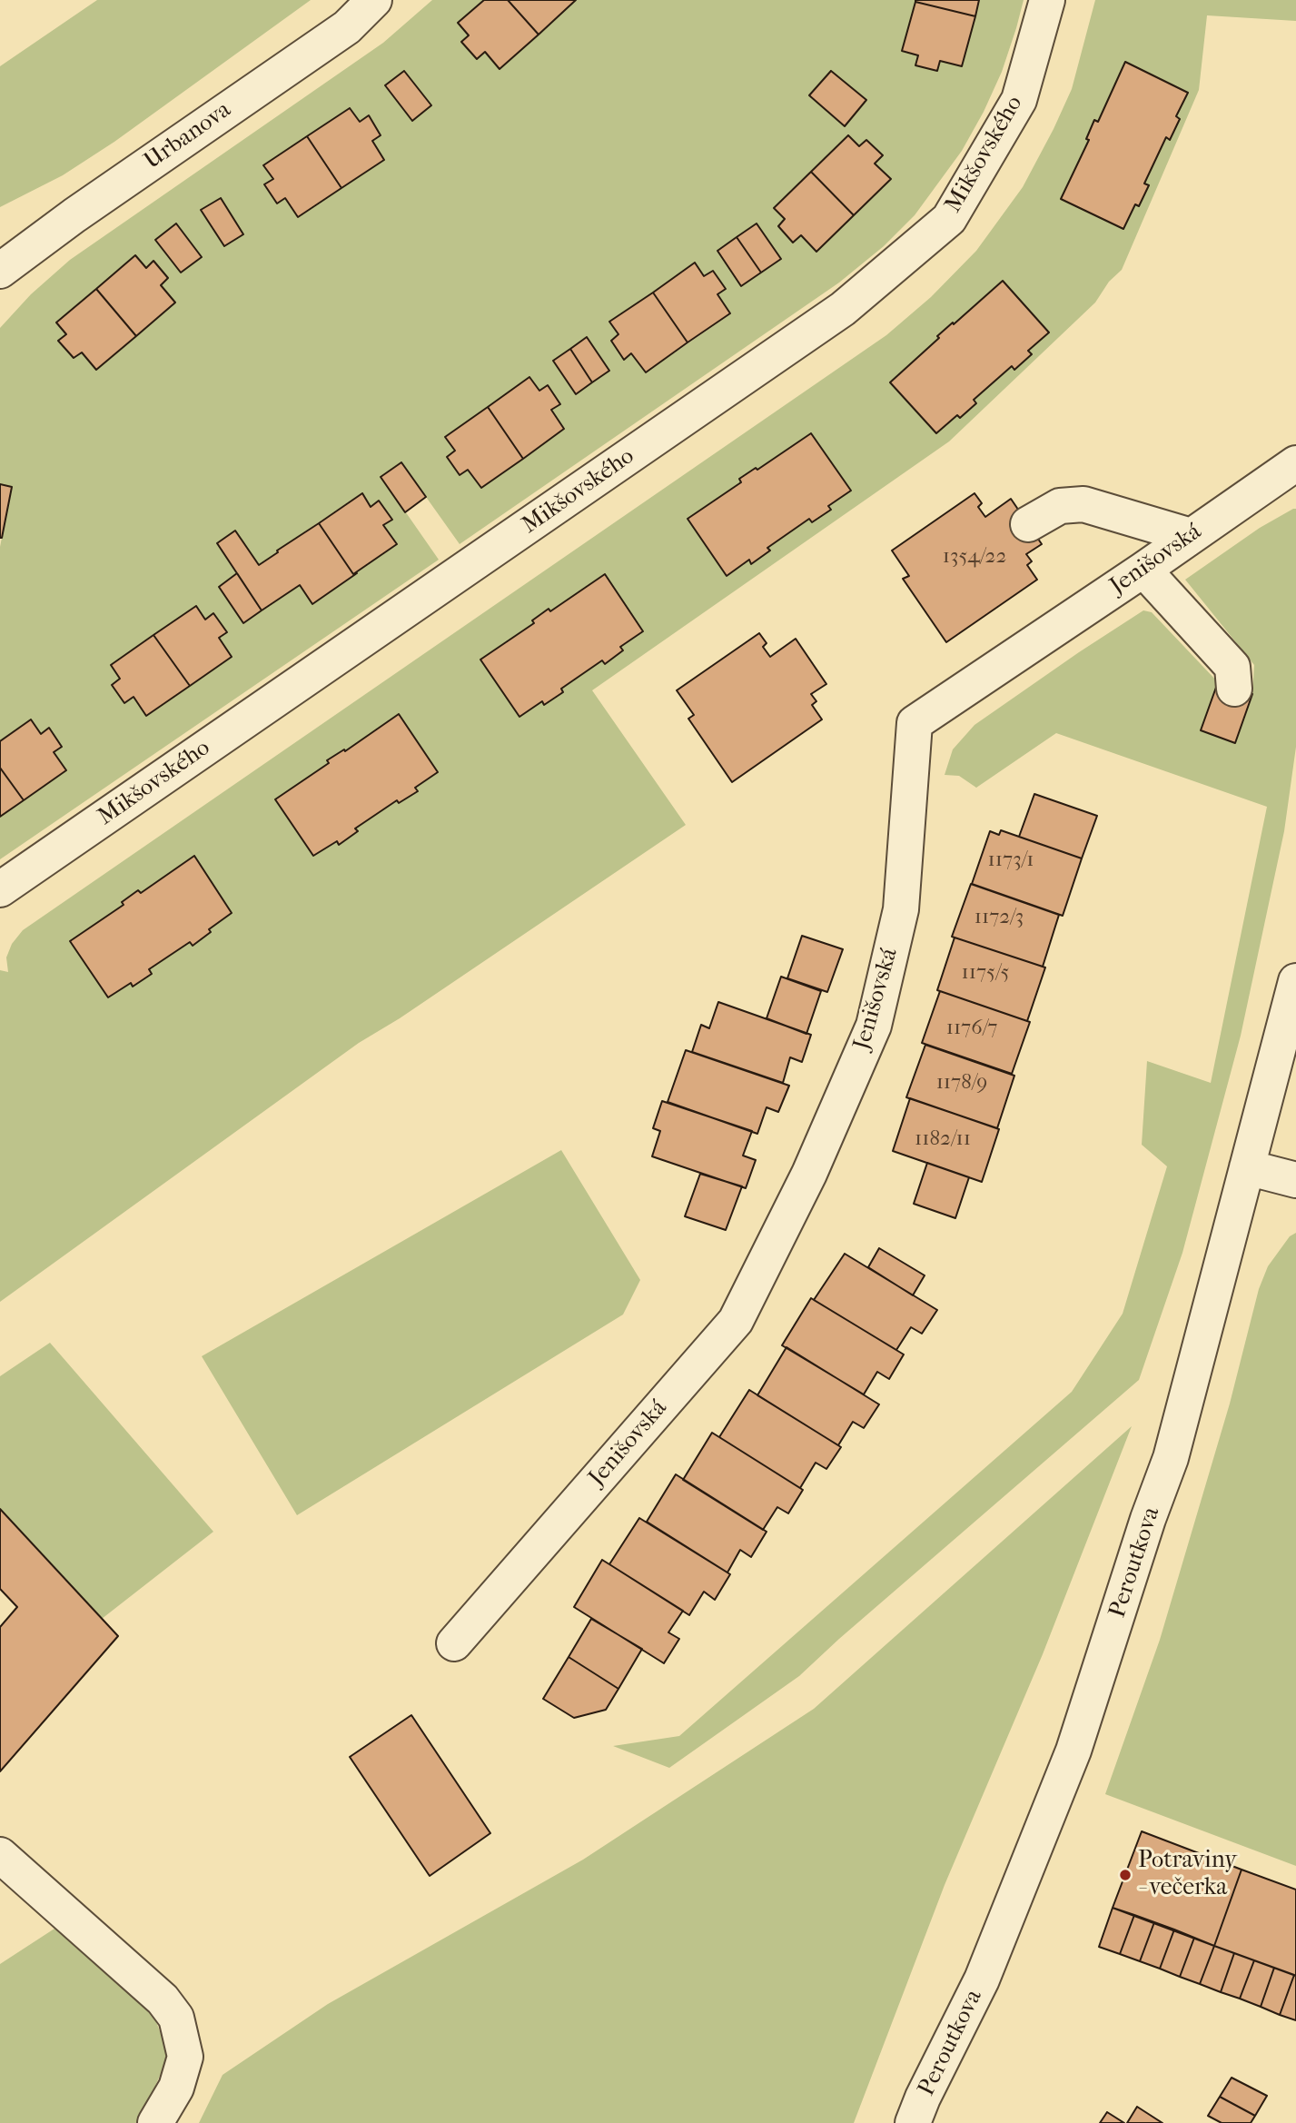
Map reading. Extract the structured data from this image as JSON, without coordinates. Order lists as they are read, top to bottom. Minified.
{"streets":{"street":["Urbanova","Mikšovského","Jenišovská","Peroutkova"]},"places":["Potraviny - večerka"],"house_numbers":["1354/22","1173/1","1172/3","1175/5","1176/7","1178/9","1182/11"]}
